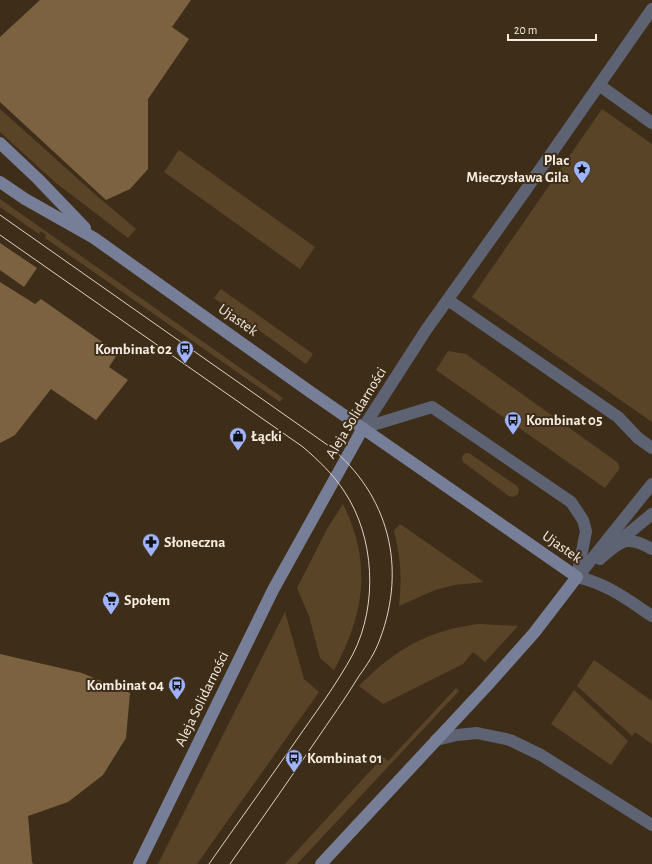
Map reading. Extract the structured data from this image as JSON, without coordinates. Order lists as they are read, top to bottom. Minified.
{"streets":{"street":["Ujastek","Aleja Solidarności"]},"crossings":[["Ujastek","Aleja Solidarności"]],"places":{"place":["Plac Mieczysława Gila"],"bus stop":["Kombinat 02","Kombinat 05","Kombinat 04","Kombinat 01"],"shop":["Łącki"],"pharmacy":["Słoneczna"],"supermarket":["Społem"]},"scale_bar":"20 m"}
